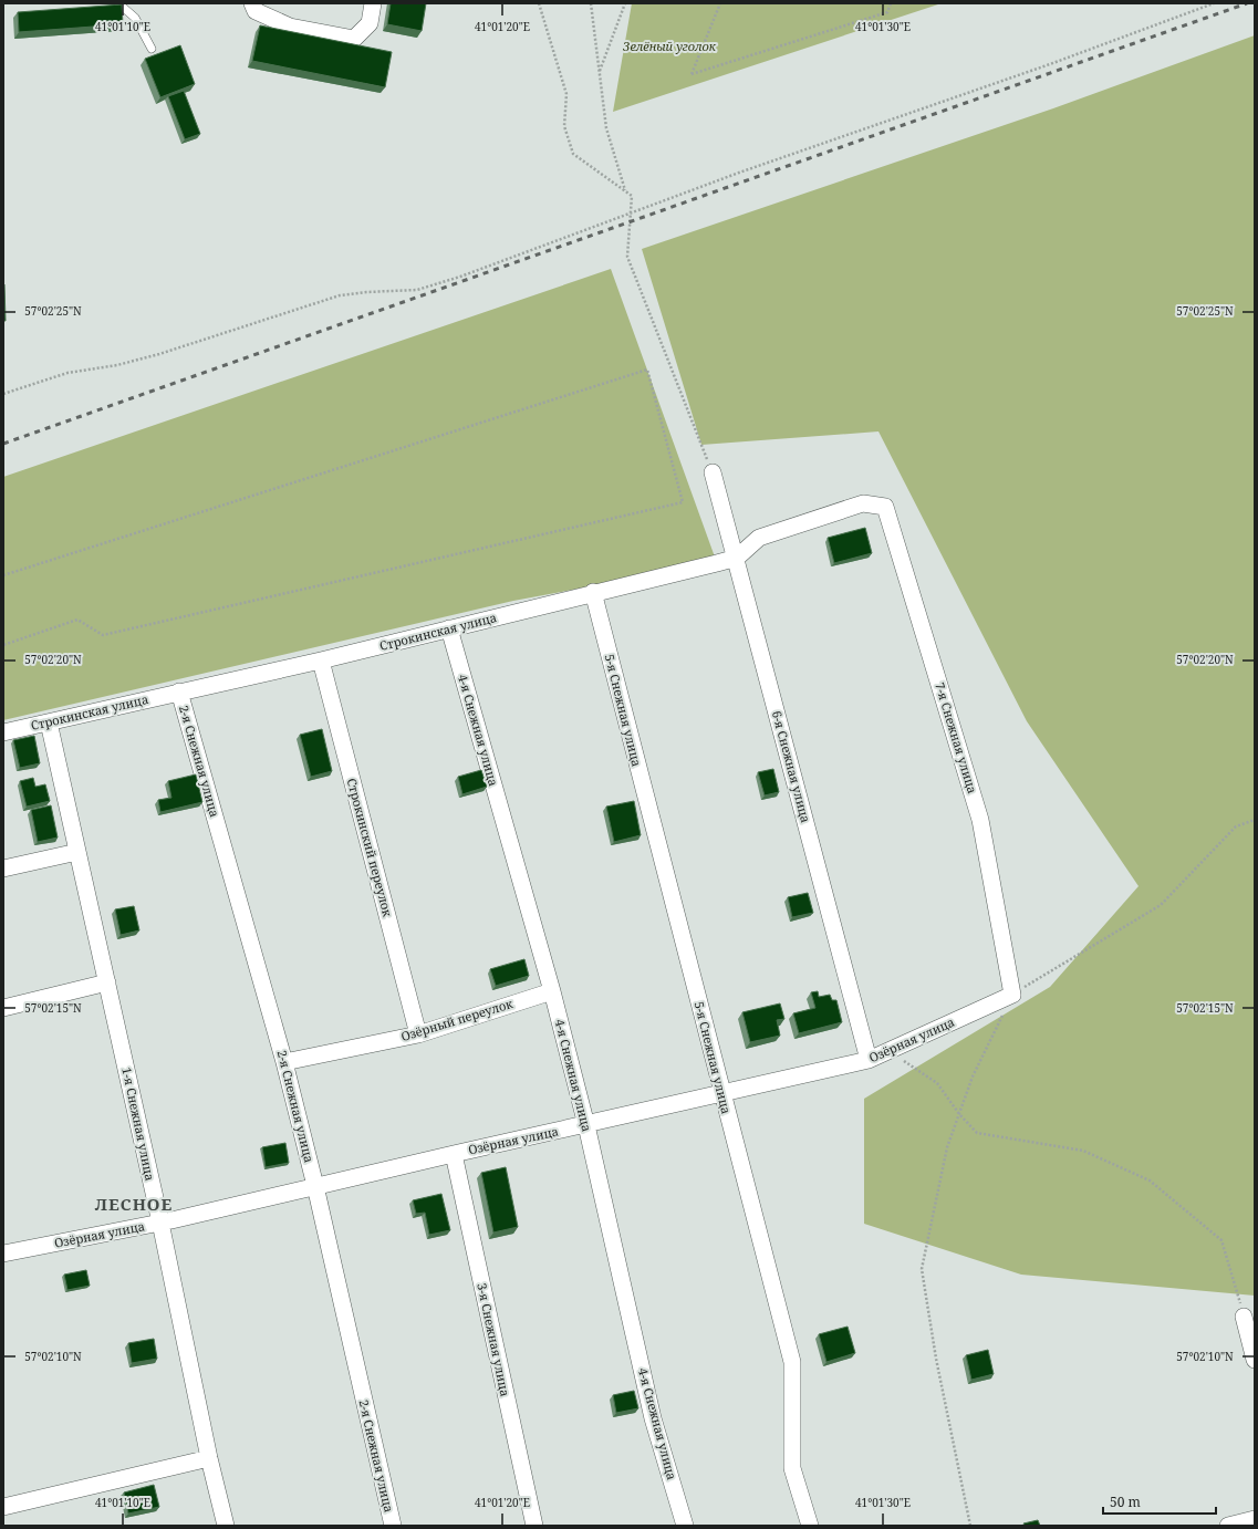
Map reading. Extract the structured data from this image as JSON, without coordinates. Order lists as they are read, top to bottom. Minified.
{"streets":{"street":["Строкинская улица","5-я Снежная улица","4-я Снежная улица","7-я Снежная улица","2-я Снежная улица","6-я Снежная улица","Строкинский переулок","Озёрный переулок","Озёрная улица","1-я Снежная улица","3-я Снежная улица"]},"crossings":[["Строкинская улица","5-я Снежная улица"],["Строкинская улица","4-я Снежная улица"],["Строкинская улица","7-я Снежная улица"],["Строкинская улица","2-я Снежная улица"],["Строкинская улица","6-я Снежная улица"],["Строкинская улица","Строкинский переулок"],["Строкинская улица","1-я Снежная улица"],["5-я Снежная улица","Озёрная улица"],["4-я Снежная улица","Озёрный переулок"],["4-я Снежная улица","Озёрная улица"],["7-я Снежная улица","Озёрная улица"],["2-я Снежная улица","Озёрный переулок"],["2-я Снежная улица","Озёрная улица"],["6-я Снежная улица","Озёрная улица"],["Строкинский переулок","Озёрный переулок"],["Озёрная улица","1-я Снежная улица"],["Озёрная улица","3-я Снежная улица"]],"districts":["ЛЕСНОЕ"],"parks":["Зелёный уголок"],"scale_bar":"50 m","coordinates":["41°01'10\"E","41°01'20\"E","41°01'30\"E","57°02'25\"N","57°02'20\"N","57°02'15\"N","57°02'10\"N"]}
